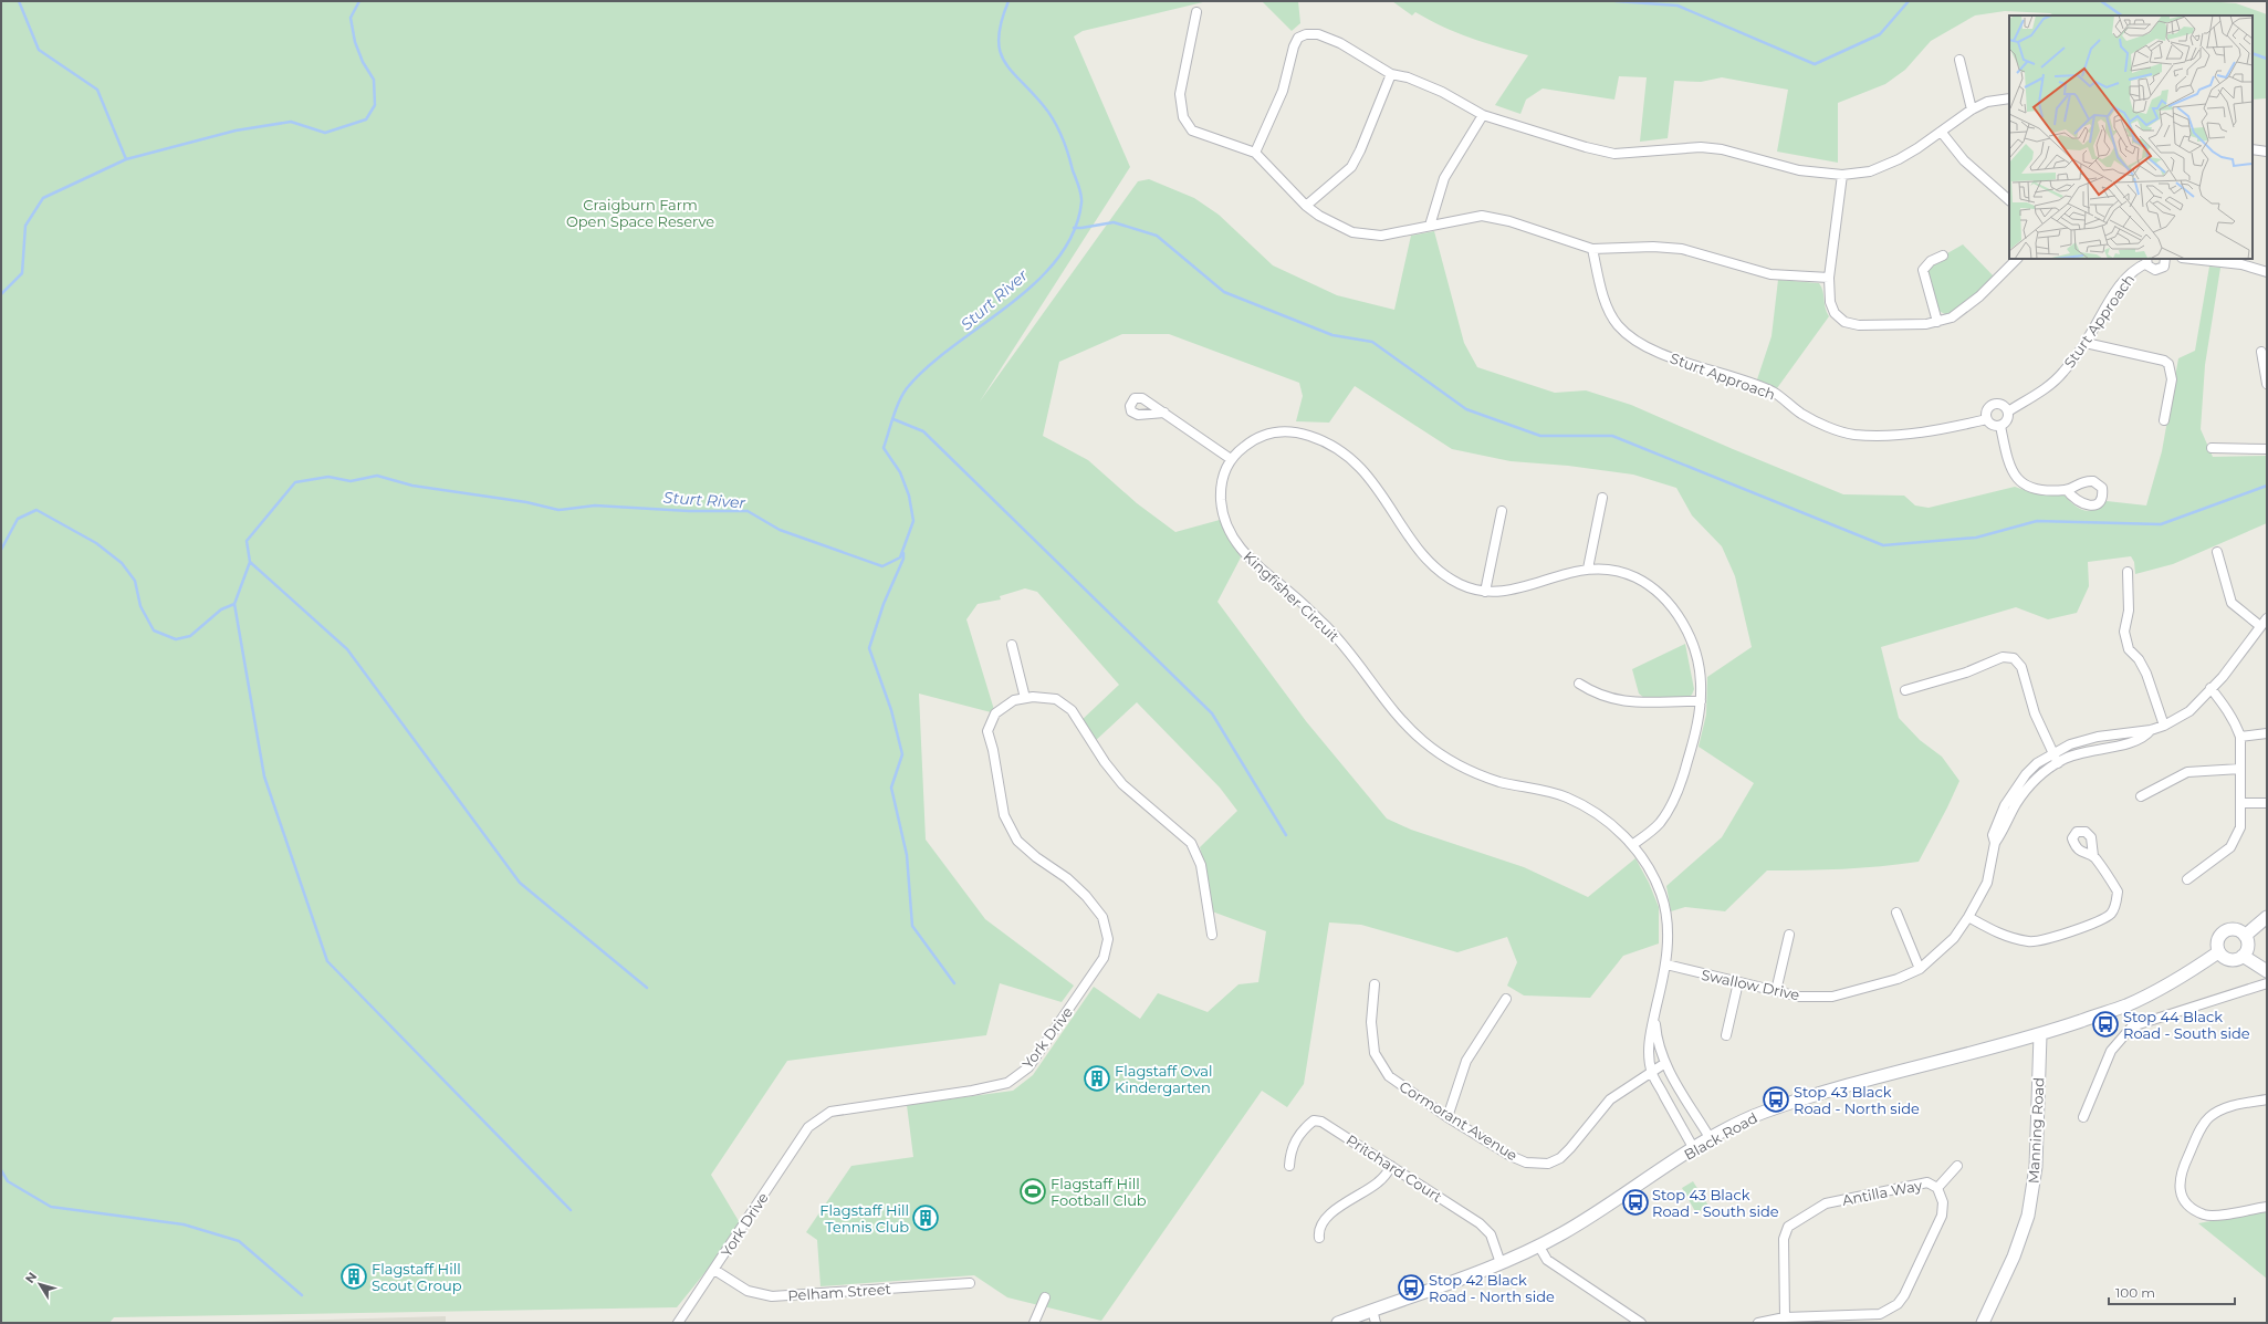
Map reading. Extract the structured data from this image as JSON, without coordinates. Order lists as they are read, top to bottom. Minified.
{"streets":{"main road":["Manning Road","Black Road"],"street":["Sturt Approach","Kingfisher Circuit","Swallow Drive","York Drive","Cormorant Avenue","Pritchard Court","Antilla Way","Pelham Street"]},"crossings":[["Kingfisher Circuit","Swallow Drive"],["Kingfisher Circuit","Cormorant Avenue"],["Kingfisher Circuit","Black Road"],["York Drive","Pelham Street"],["Manning Road","Black Road"],["Black Road","Pritchard Court"]],"water":["Sturt River"],"parks":["Craigburn Farm Open Space Reserve"],"places":{"bus stop":["Stop 44 Black Road - South side","Stop 43 Black Road - North side","Stop 43 Black Road - South side","Stop 42 Black Road - North side"],"building":["Flagstaff Oval Kindergarten","Flagstaff Hill Tennis Club","Flagstaff Hill Scout Group"],"sports":["Flagstaff Hill Football Club"]},"scale_bar":"100 m","north":"top left"}
